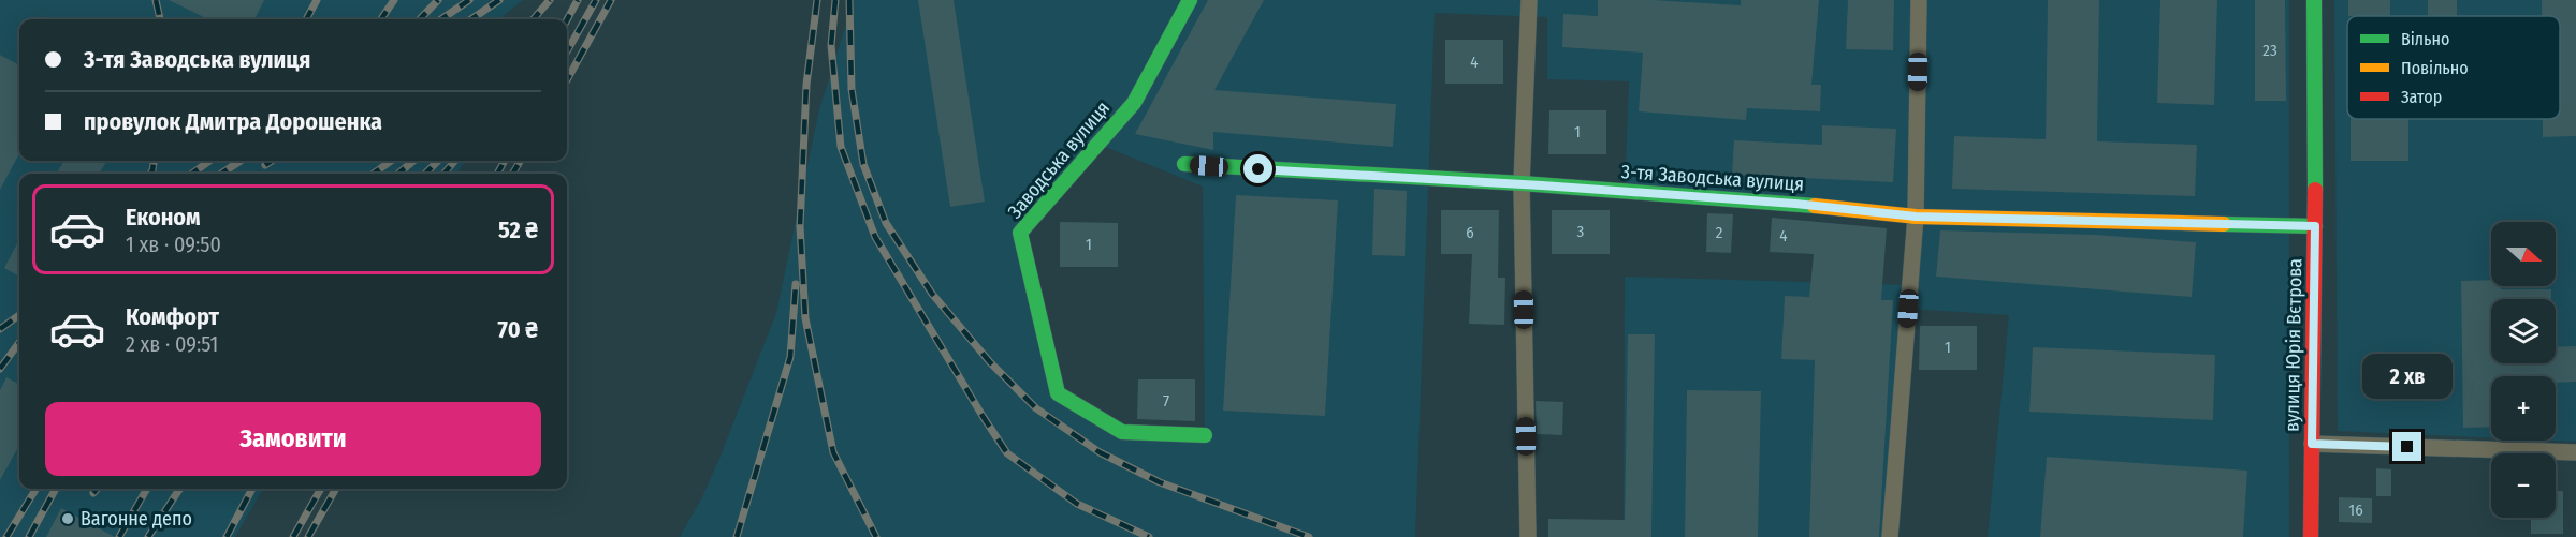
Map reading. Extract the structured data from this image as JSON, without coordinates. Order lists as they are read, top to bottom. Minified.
{"streets":{"street":["Заводська вулиця","3-тя Заводська вулиця","вулиця Юрія Вєтрова"]},"crossings":[["3-тя Заводська вулиця","вулиця Юрія Вєтрова"]],"places":["Вагонне депо"],"house_numbers":["23","4","1","3","6","2","4","1","1","7","16"],"legend":["Вільно","Повільно","Затор"],"north":"right","page":{"banner":["3-тя Заводська вулиця","провулок Дмитра Дорошенка"],"list":[{"name":"Економ","note":"1 хв · 09:50","value":"52 ₴"},{"name":"Комфорт","note":"2 хв · 09:51","value":"70 ₴"}],"map_buttons":["+","−"],"bubble":"2 хв","buttons":"Замовити"}}
